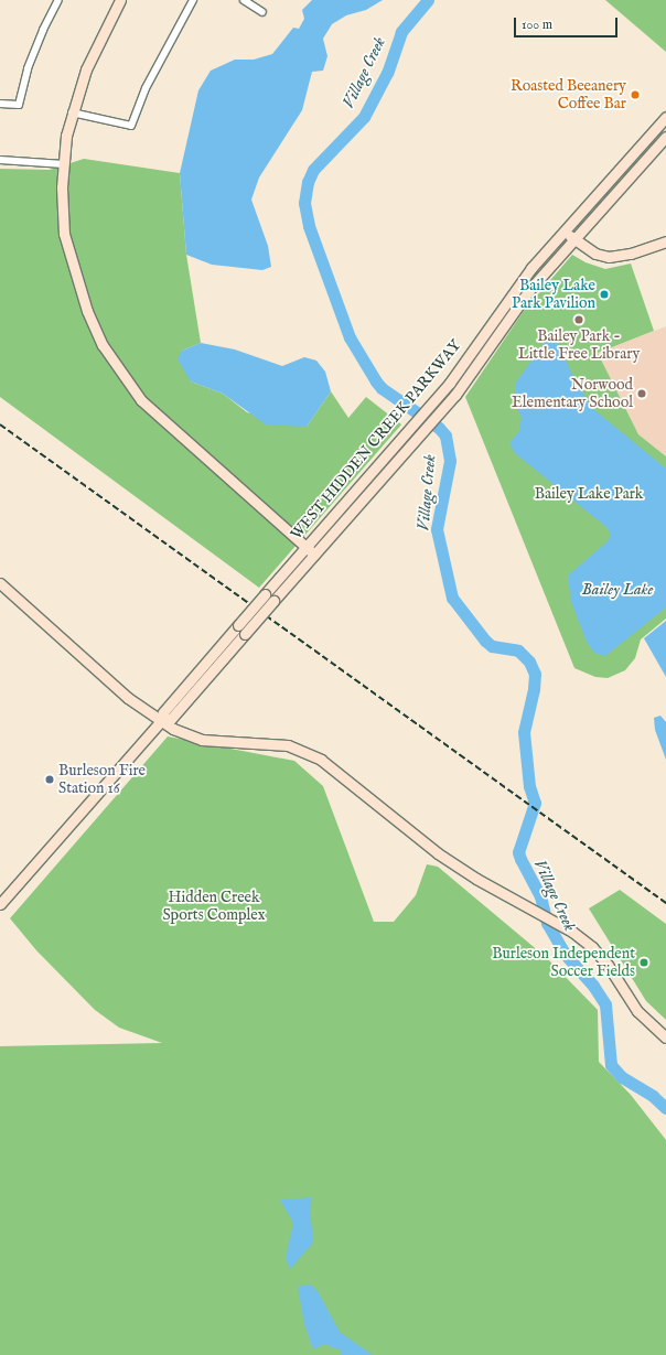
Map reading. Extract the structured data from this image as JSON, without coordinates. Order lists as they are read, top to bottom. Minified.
{"streets":{"main road":["WEST HIDDEN CREEK PARKWAY"]},"water":["Village Creek","Bailey Lake"],"parks":["Bailey Lake Park","Hidden Creek Sports Complex"],"places":["Roasted Beeanery Coffee Bar","Bailey Lake Park Pavilion","Bailey Park - Little Free Library","Norwood Elementary School","Burleson Fire Station 16","Burleson Independent Soccer Fields"],"scale_bar":"100 m"}
